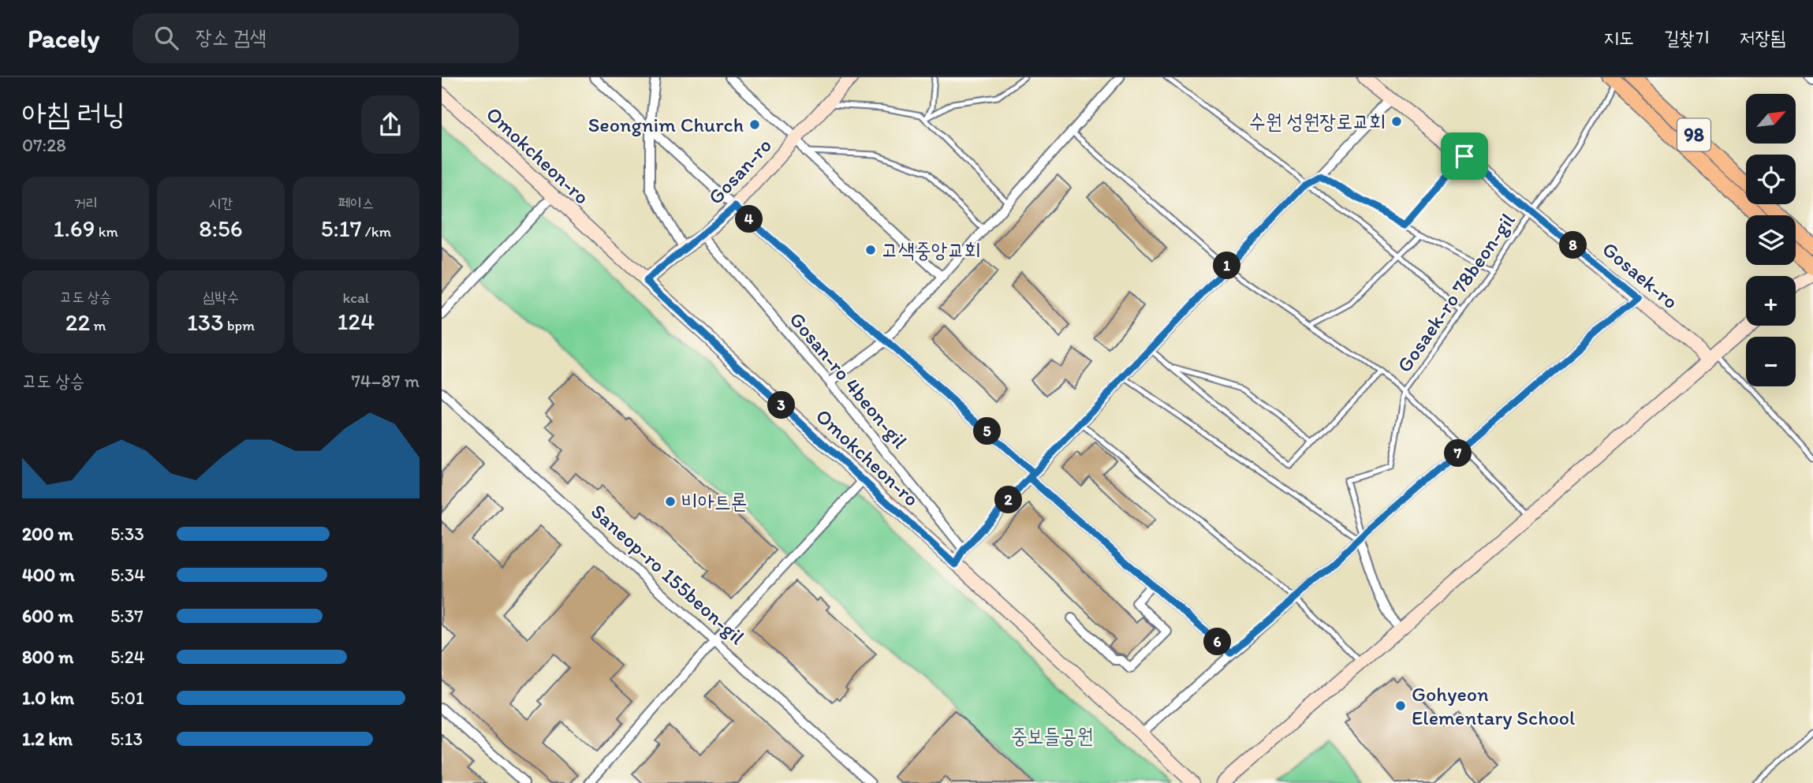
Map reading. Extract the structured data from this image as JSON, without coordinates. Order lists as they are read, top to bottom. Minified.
{"streets":{"main road":["98"],"street":["Omokcheon-ro","Gosan-ro","Gosaek-ro","Gosan-ro 4beon-gil","Saneop-ro 155beon-gil"],"lane":["Gosaek-ro 78beon-gil"]},"crossings":[["Omokcheon-ro","Gosan-ro"],["Gosan-ro","Gosan-ro 4beon-gil"],["Gosaek-ro","Gosaek-ro 78beon-gil"]],"parks":["중보들공원"],"places":["수원 성원장로교회","Seongnim Church","고색중앙교회","비아트론","Gohyeon Elementary School"],"north":"top right","page":{"header":"Pacely","search":"장소 검색","nav":["지도","길찾기","저장됨"],"heading":["아침 러닝","07:28"],"map_buttons":["+","−"],"stats":[["거리","1.69 km"],["시간","8:56"],["페이스","5:17 /km"],["고도 상승","22 m"],["심박수","133 bpm"],["kcal","124"]],"pins":["4","8","1","3","5","7","2","6"],"chart":["고도 상승","74–87 m"],"list":[{"name":"200 m","note":"5:33"},{"name":"400 m","note":"5:34"},{"name":"600 m","note":"5:37"},{"name":"800 m","note":"5:24"},{"name":"1.0 km","note":"5:01"},{"name":"1.2 km","note":"5:13"}]}}
